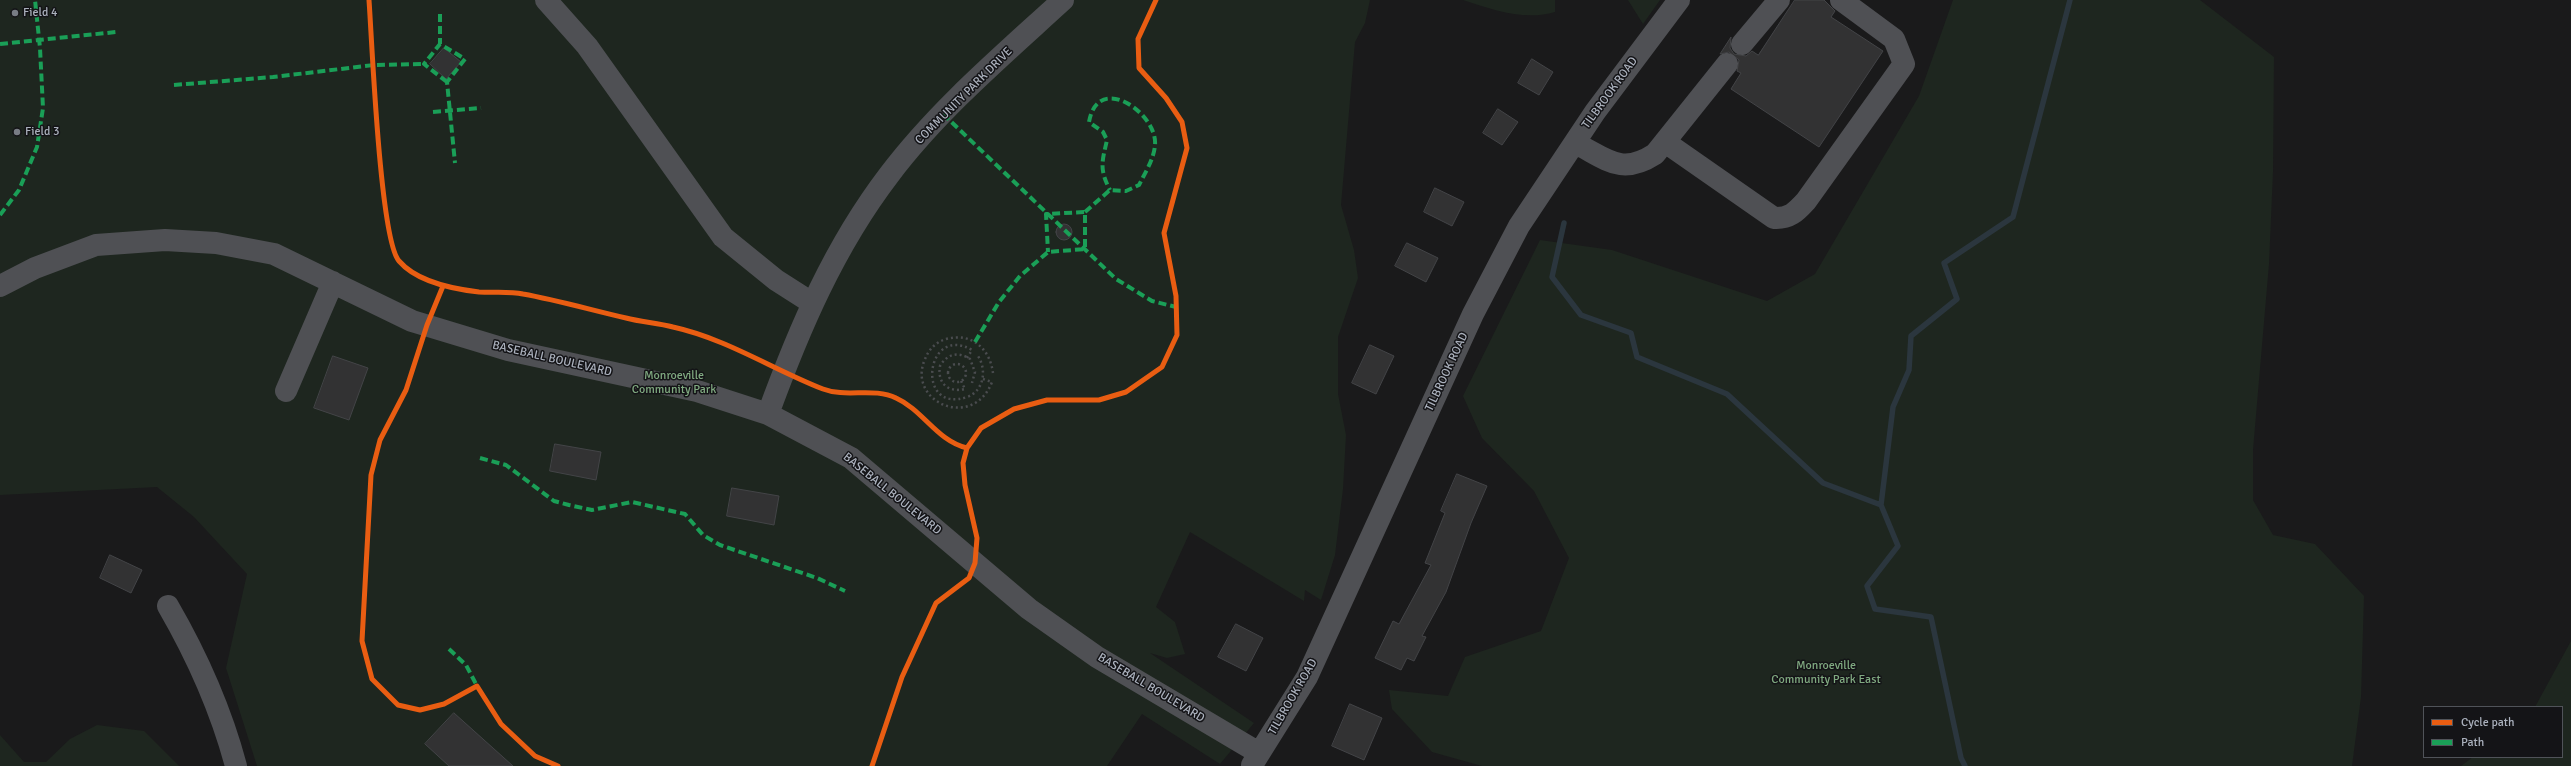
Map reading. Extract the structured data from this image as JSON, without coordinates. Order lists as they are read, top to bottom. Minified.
{"streets":{"street":["TILBROOK ROAD","COMMUNITY PARK DRIVE","BASEBALL BOULEVARD"]},"crossings":[["TILBROOK ROAD","BASEBALL BOULEVARD"],["COMMUNITY PARK DRIVE","BASEBALL BOULEVARD"]],"parks":["Monroeville Community Park","Monroeville Community Park East"],"places":["Field 4","Field 3"],"legend":["Cycle path","Path"]}
